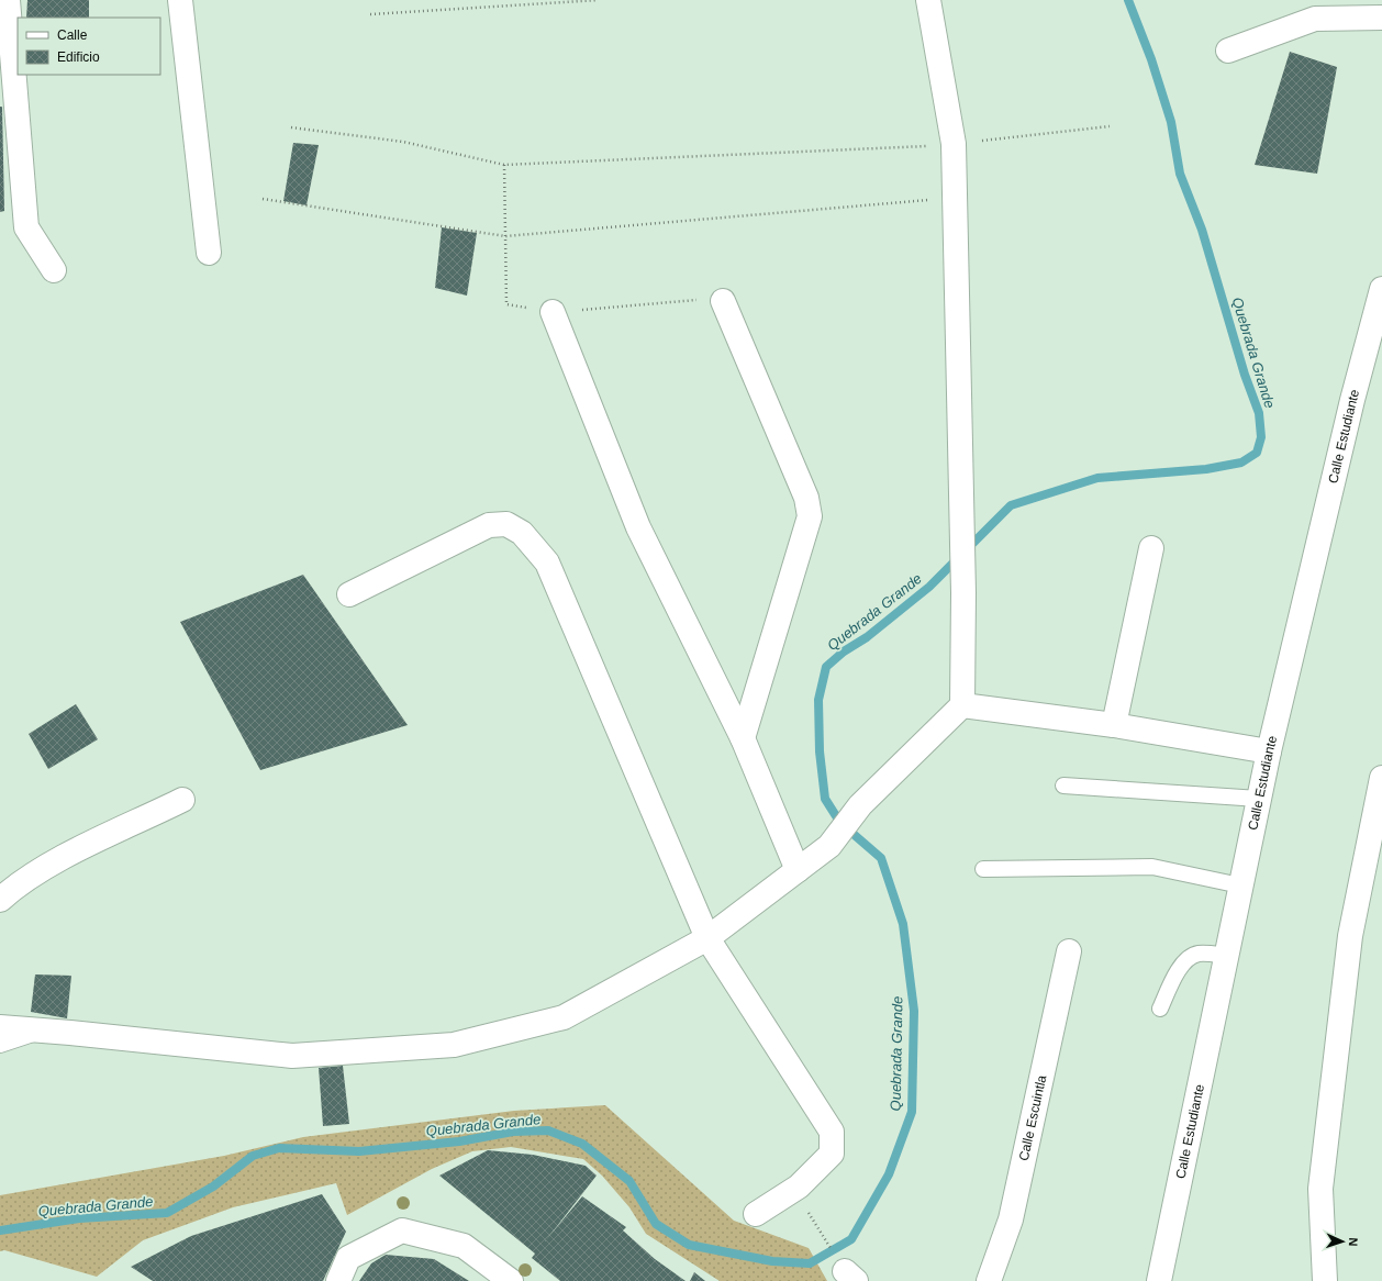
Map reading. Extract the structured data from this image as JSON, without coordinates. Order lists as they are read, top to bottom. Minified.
{"streets":{"street":["Calle Estudiante","Calle Escuintla"]},"water":["Quebrada Grande"],"legend":["Calle","Edificio"],"north":"right"}
